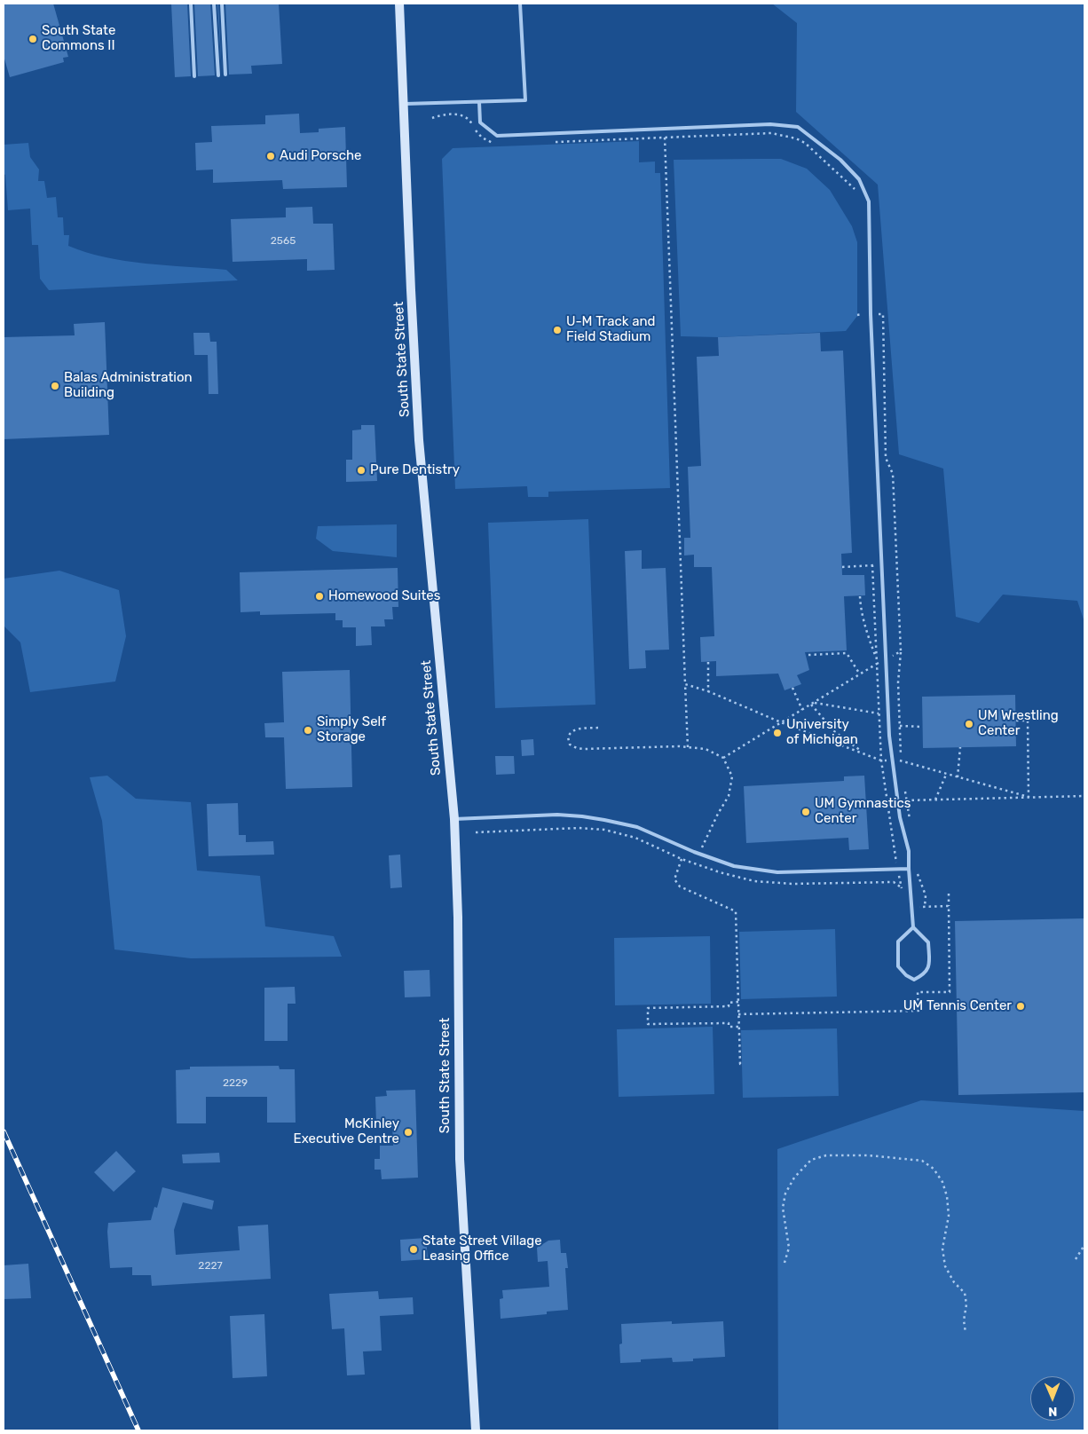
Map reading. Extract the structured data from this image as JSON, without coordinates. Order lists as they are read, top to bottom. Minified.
{"streets":{"main road":["South State Street"]},"places":["South State Commons II","Audi Porsche","U-M Track and Field Stadium","Balas Administration Building","Pure Dentistry","Homewood Suites","UM Wrestling Center","Simply Self Storage","University of Michigan","UM Gymnastics Center","UM Tennis Center","McKinley Executive Centre","State Street Village Leasing Office"],"house_numbers":["2565","2229","2227"],"north":"bottom"}
